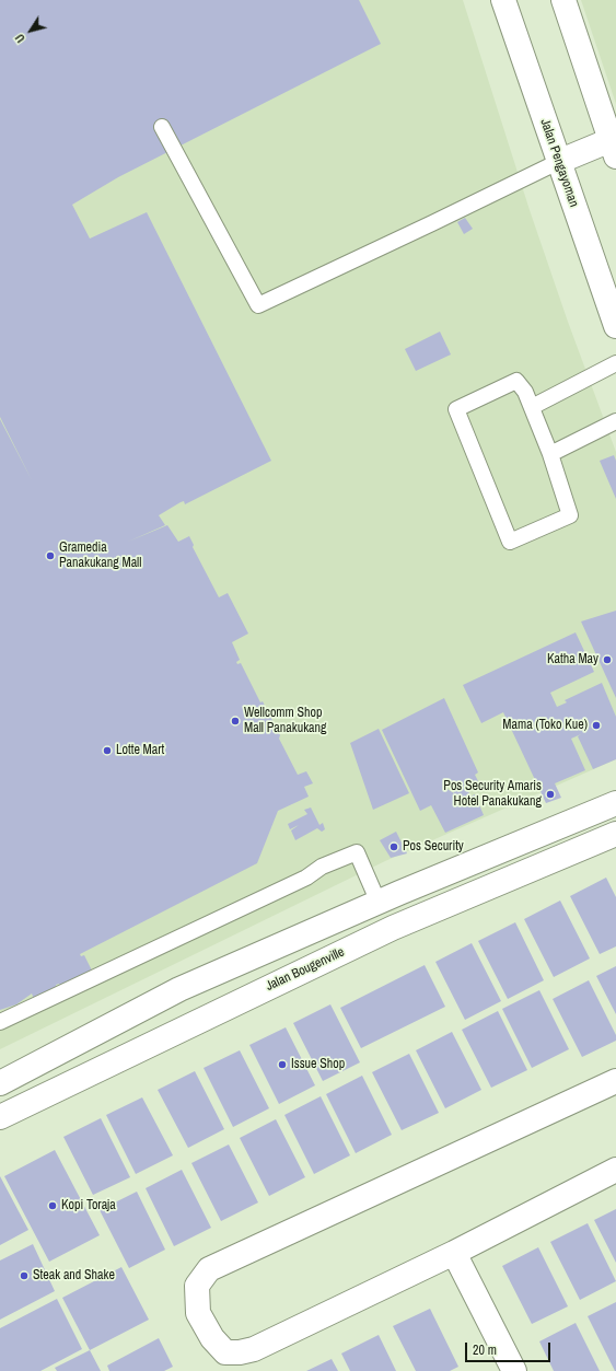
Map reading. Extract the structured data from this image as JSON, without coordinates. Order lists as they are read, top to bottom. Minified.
{"streets":{"street":["Jalan Pengayoman","Jalan Bougenville"]},"places":["Gramedia Panakukang Mall","Katha May","Wellcomm Shop Mall Panakukang","Mama (Toko Kue)","Lotte Mart","Pos Security Amaris Hotel Panakukang","Pos Security","Issue Shop","Kopi Toraja","Steak and Shake"],"scale_bar":"20 m","north":"bottom left"}
